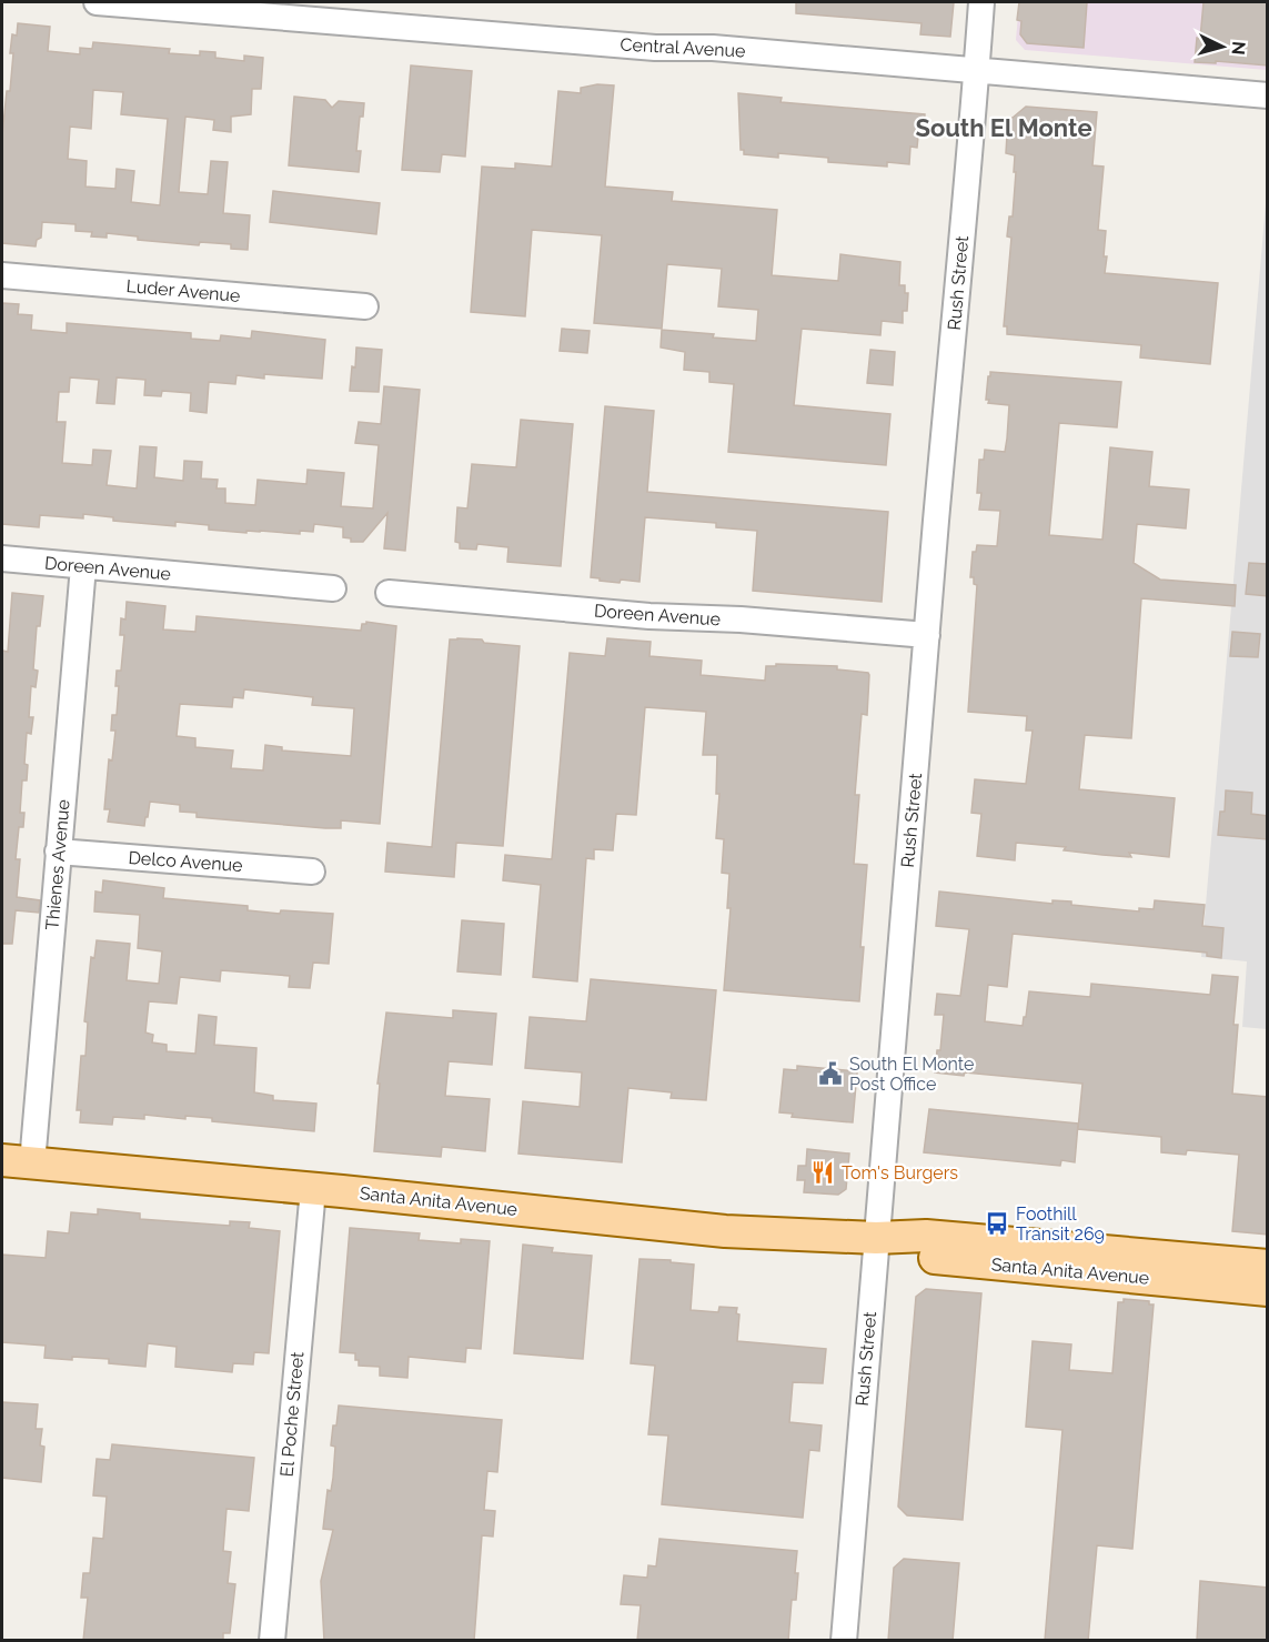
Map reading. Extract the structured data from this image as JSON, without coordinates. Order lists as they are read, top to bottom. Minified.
{"streets":{"main road":["Santa Anita Avenue"],"street":["Central Avenue","Rush Street","Luder Avenue","Doreen Avenue","Delco Avenue","Thienes Avenue","El Poche Street"]},"crossings":[["Central Avenue","Rush Street"],["Rush Street","Doreen Avenue"],["Rush Street","Santa Anita Avenue"],["Doreen Avenue","Thienes Avenue"],["Delco Avenue","Thienes Avenue"],["Thienes Avenue","Santa Anita Avenue"],["Santa Anita Avenue","El Poche Street"]],"districts":["South El Monte"],"places":{"public building":["South El Monte Post Office"],"restaurant":["Tom's Burgers"],"bus stop":["Foothill Transit 269"]},"north":"right"}
